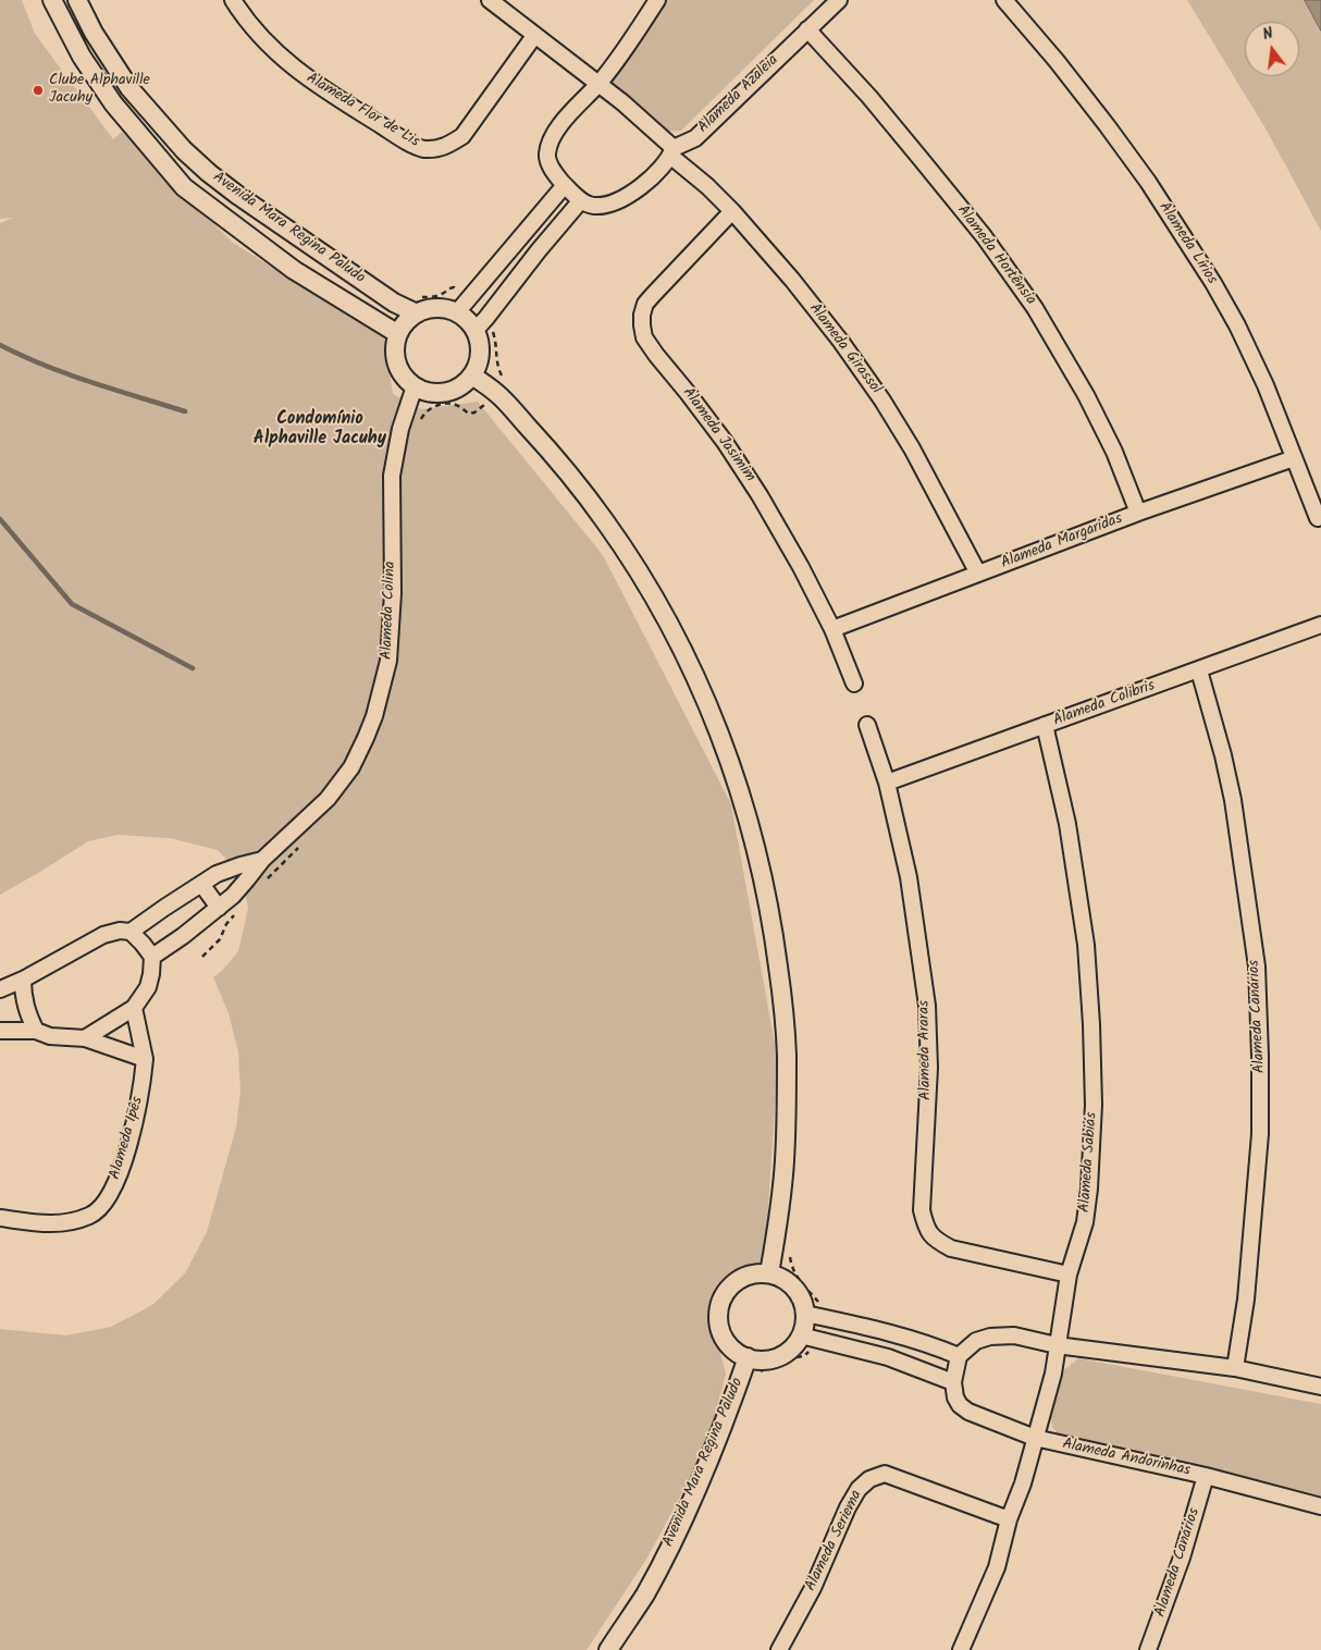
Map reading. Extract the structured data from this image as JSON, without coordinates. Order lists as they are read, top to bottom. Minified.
{"streets":{"street":["Alameda Azaleia","Alameda Flor de Lis","Avenida Mara Regina Paludo","Alameda Lírios","Alameda Hortênsia","Alameda Girassol","Alameda Jasimim","Alameda Margaridas","Alameda Colina","Alameda Colibris","Alameda Canários","Alameda Araras","Alameda Ipês","Alameda Sabiás","Alameda Andorinhas","Alameda Seriema"]},"crossings":[["Alameda Azaleia","Alameda Hortênsia"],["Alameda Azaleia","Alameda Girassol"],["Alameda Flor de Lis","Alameda Girassol"],["Avenida Mara Regina Paludo","Alameda Colina"],["Alameda Lírios","Alameda Margaridas"],["Alameda Hortênsia","Alameda Margaridas"],["Alameda Girassol","Alameda Jasimim"],["Alameda Girassol","Alameda Margaridas"],["Alameda Jasimim","Alameda Margaridas"],["Alameda Colina","Alameda Ipês"],["Alameda Colibris","Alameda Canários"],["Alameda Colibris","Alameda Araras"],["Alameda Colibris","Alameda Sabiás"],["Alameda Canários","Alameda Andorinhas"],["Alameda Araras","Alameda Sabiás"],["Alameda Sabiás","Alameda Andorinhas"],["Alameda Sabiás","Alameda Seriema"]],"districts":["Condomínio Alphaville Jacuhy"],"places":["Clube Alphaville Jacuhy"],"north":"top"}
